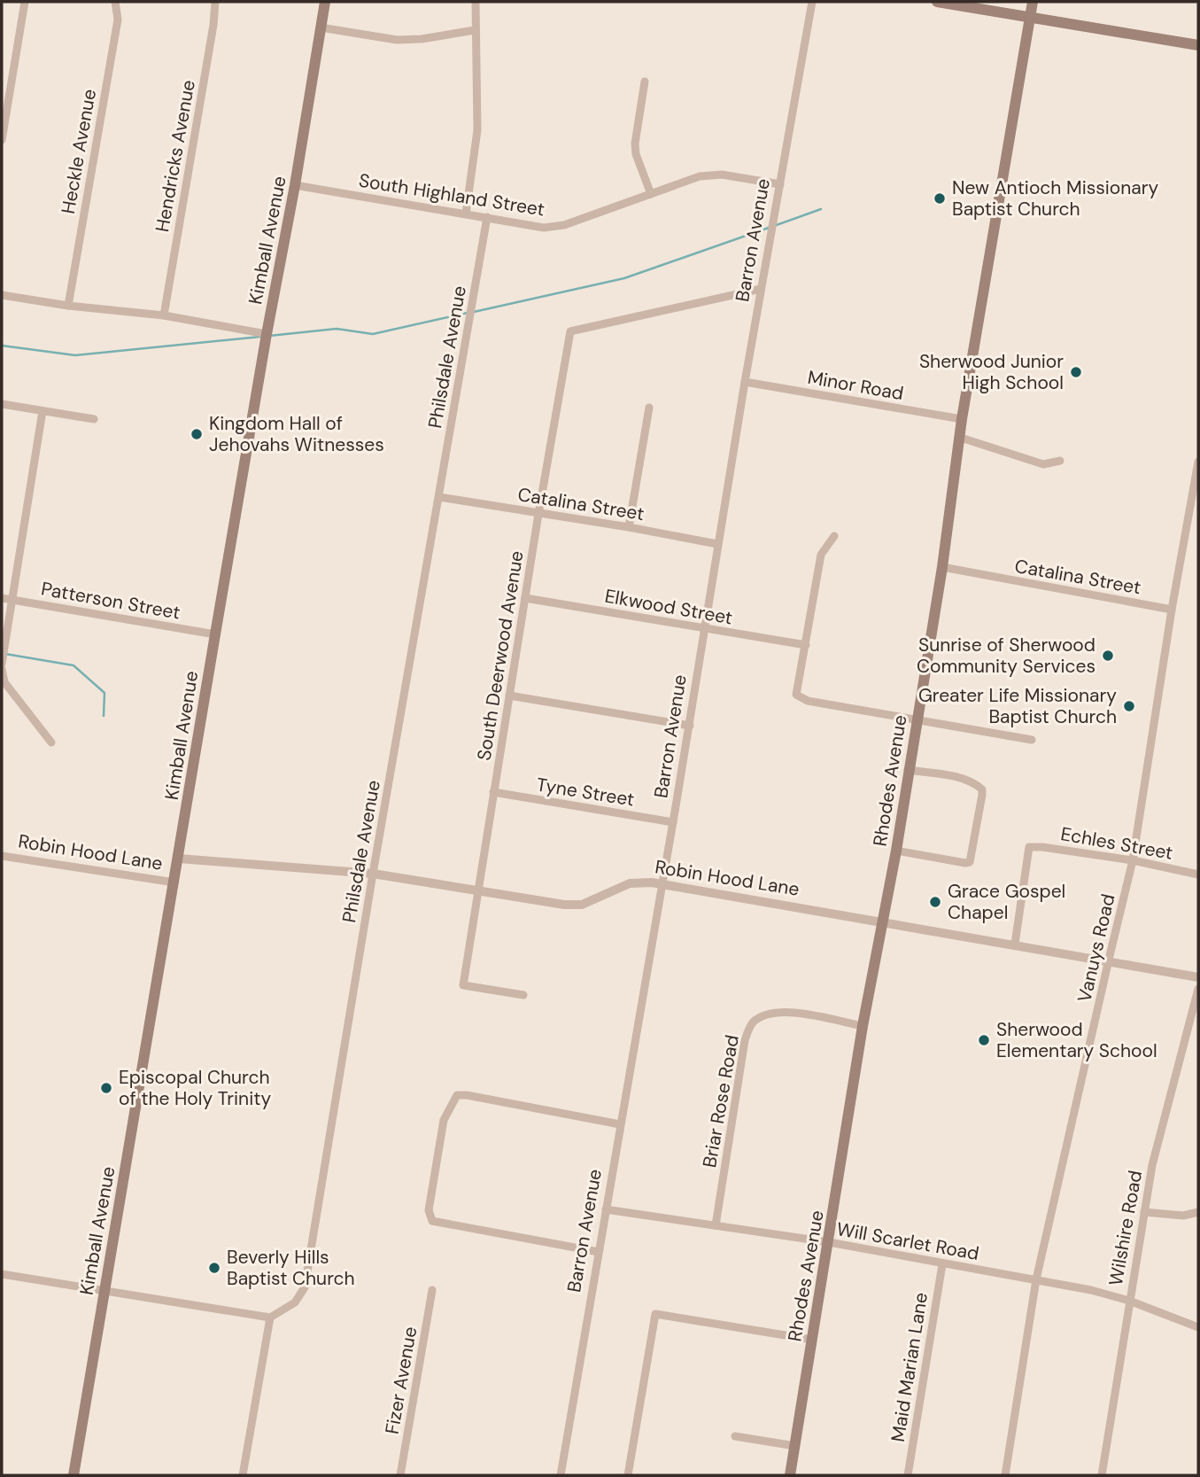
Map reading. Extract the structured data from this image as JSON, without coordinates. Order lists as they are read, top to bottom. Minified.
{"streets":{"main road":["Kimball Avenue","Rhodes Avenue"],"street":["Heckle Avenue","Hendricks Avenue","South Highland Street","Barron Avenue","Philsdale Avenue","Minor Road","Catalina Street","Patterson Street","Elkwood Street","South Deerwood Avenue","Tyne Street","Echles Street","Robin Hood Lane","Vanuys Road","Briar Rose Road","Wilshire Road","Will Scarlet Road","Maid Marian Lane","Fizer Avenue"]},"crossings":[["South Highland Street","Kimball Avenue"],["South Highland Street","Barron Avenue"],["South Highland Street","Philsdale Avenue"],["Kimball Avenue","Patterson Street"],["Kimball Avenue","Robin Hood Lane"],["Barron Avenue","Minor Road"],["Barron Avenue","Catalina Street"],["Barron Avenue","Elkwood Street"],["Barron Avenue","South Deerwood Avenue"],["Barron Avenue","Tyne Street"],["Barron Avenue","Robin Hood Lane"],["Barron Avenue","Will Scarlet Road"],["Philsdale Avenue","Catalina Street"],["Philsdale Avenue","Robin Hood Lane"],["Minor Road","Rhodes Avenue"],["Catalina Street","South Deerwood Avenue"],["Catalina Street","Rhodes Avenue"],["Catalina Street","Vanuys Road"],["Elkwood Street","South Deerwood Avenue"],["South Deerwood Avenue","Tyne Street"],["South Deerwood Avenue","Robin Hood Lane"],["Rhodes Avenue","Robin Hood Lane"],["Rhodes Avenue","Briar Rose Road"],["Rhodes Avenue","Will Scarlet Road"],["Echles Street","Robin Hood Lane"],["Echles Street","Vanuys Road"],["Robin Hood Lane","Vanuys Road"],["Vanuys Road","Will Scarlet Road"],["Briar Rose Road","Will Scarlet Road"],["Wilshire Road","Will Scarlet Road"],["Will Scarlet Road","Maid Marian Lane"]],"places":["New Antioch Missionary Baptist Church","Sherwood Junior High School","Kingdom Hall of Jehovahs Witnesses","Sunrise of Sherwood Community Services","Greater Life Missionary Baptist Church","Grace Gospel Chapel","Sherwood Elementary School","Episcopal Church of the Holy Trinity","Beverly Hills Baptist Church"]}
